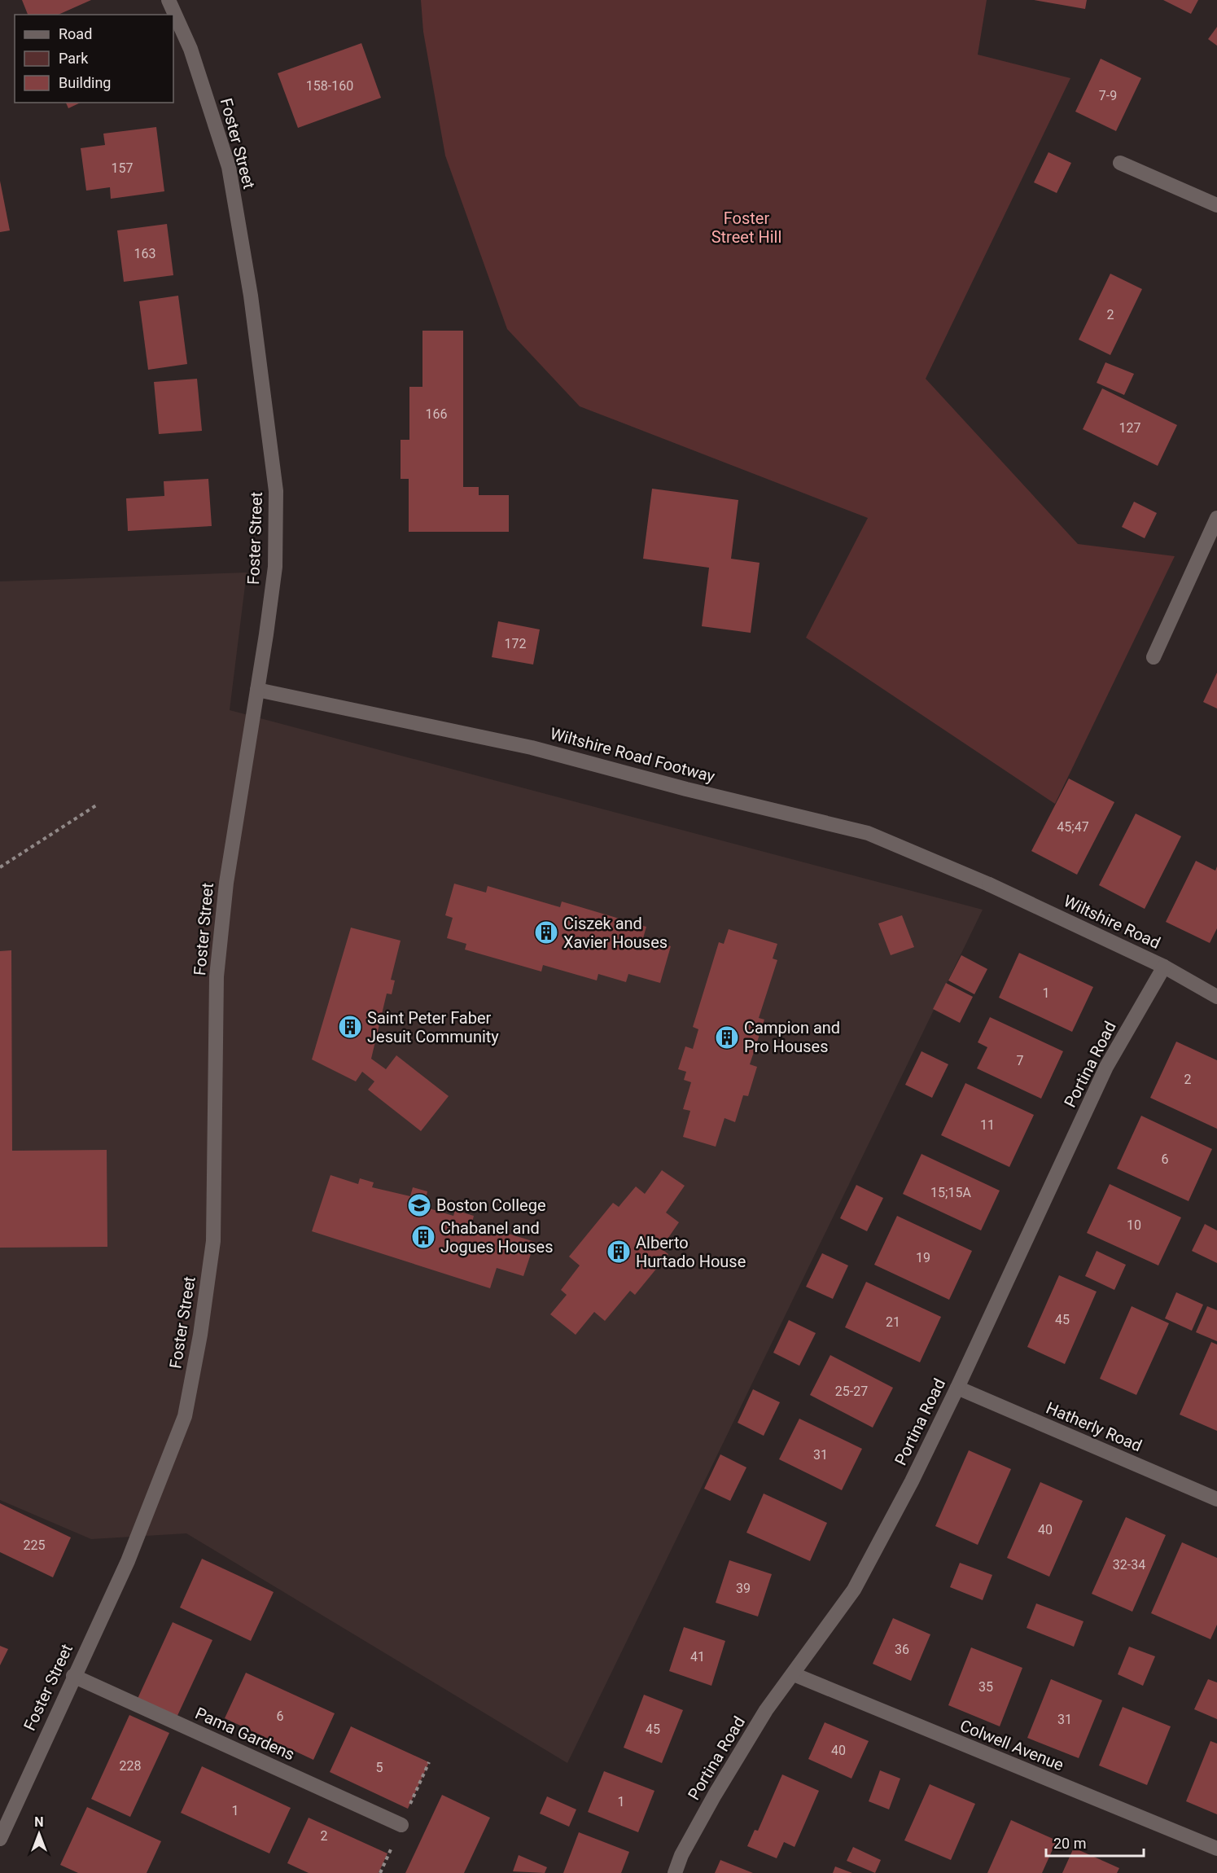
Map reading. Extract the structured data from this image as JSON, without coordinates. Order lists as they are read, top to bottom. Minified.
{"streets":{"street":["Foster Street","Wiltshire Road Footway","Wiltshire Road","Portina Road","Hatherly Road","Pama Gardens","Colwell Avenue"]},"crossings":[["Foster Street","Wiltshire Road Footway"],["Foster Street","Pama Gardens"],["Wiltshire Road Footway","Wiltshire Road"],["Wiltshire Road","Portina Road"],["Portina Road","Hatherly Road"],["Portina Road","Colwell Avenue"]],"parks":["Foster Street Hill"],"places":{"building":["Ciszek and Xavier Houses","Saint Peter Faber Jesuit Community","Campion and Pro Houses","Chabanel and Jogues Houses","Alberto Hurtado House"],"school or university":["Boston College"]},"house_numbers":["158-160","7-9","157","163","2","166","127","172","45;47","1","7","2","11","6","15;15A","10","19","45","21","25-27","31","40","225","32-34","39","36","41","35","6","31","45","40","228","5","1","1","2"],"legend":["Road","Park","Building"],"scale_bar":"20 m","north":"top"}
